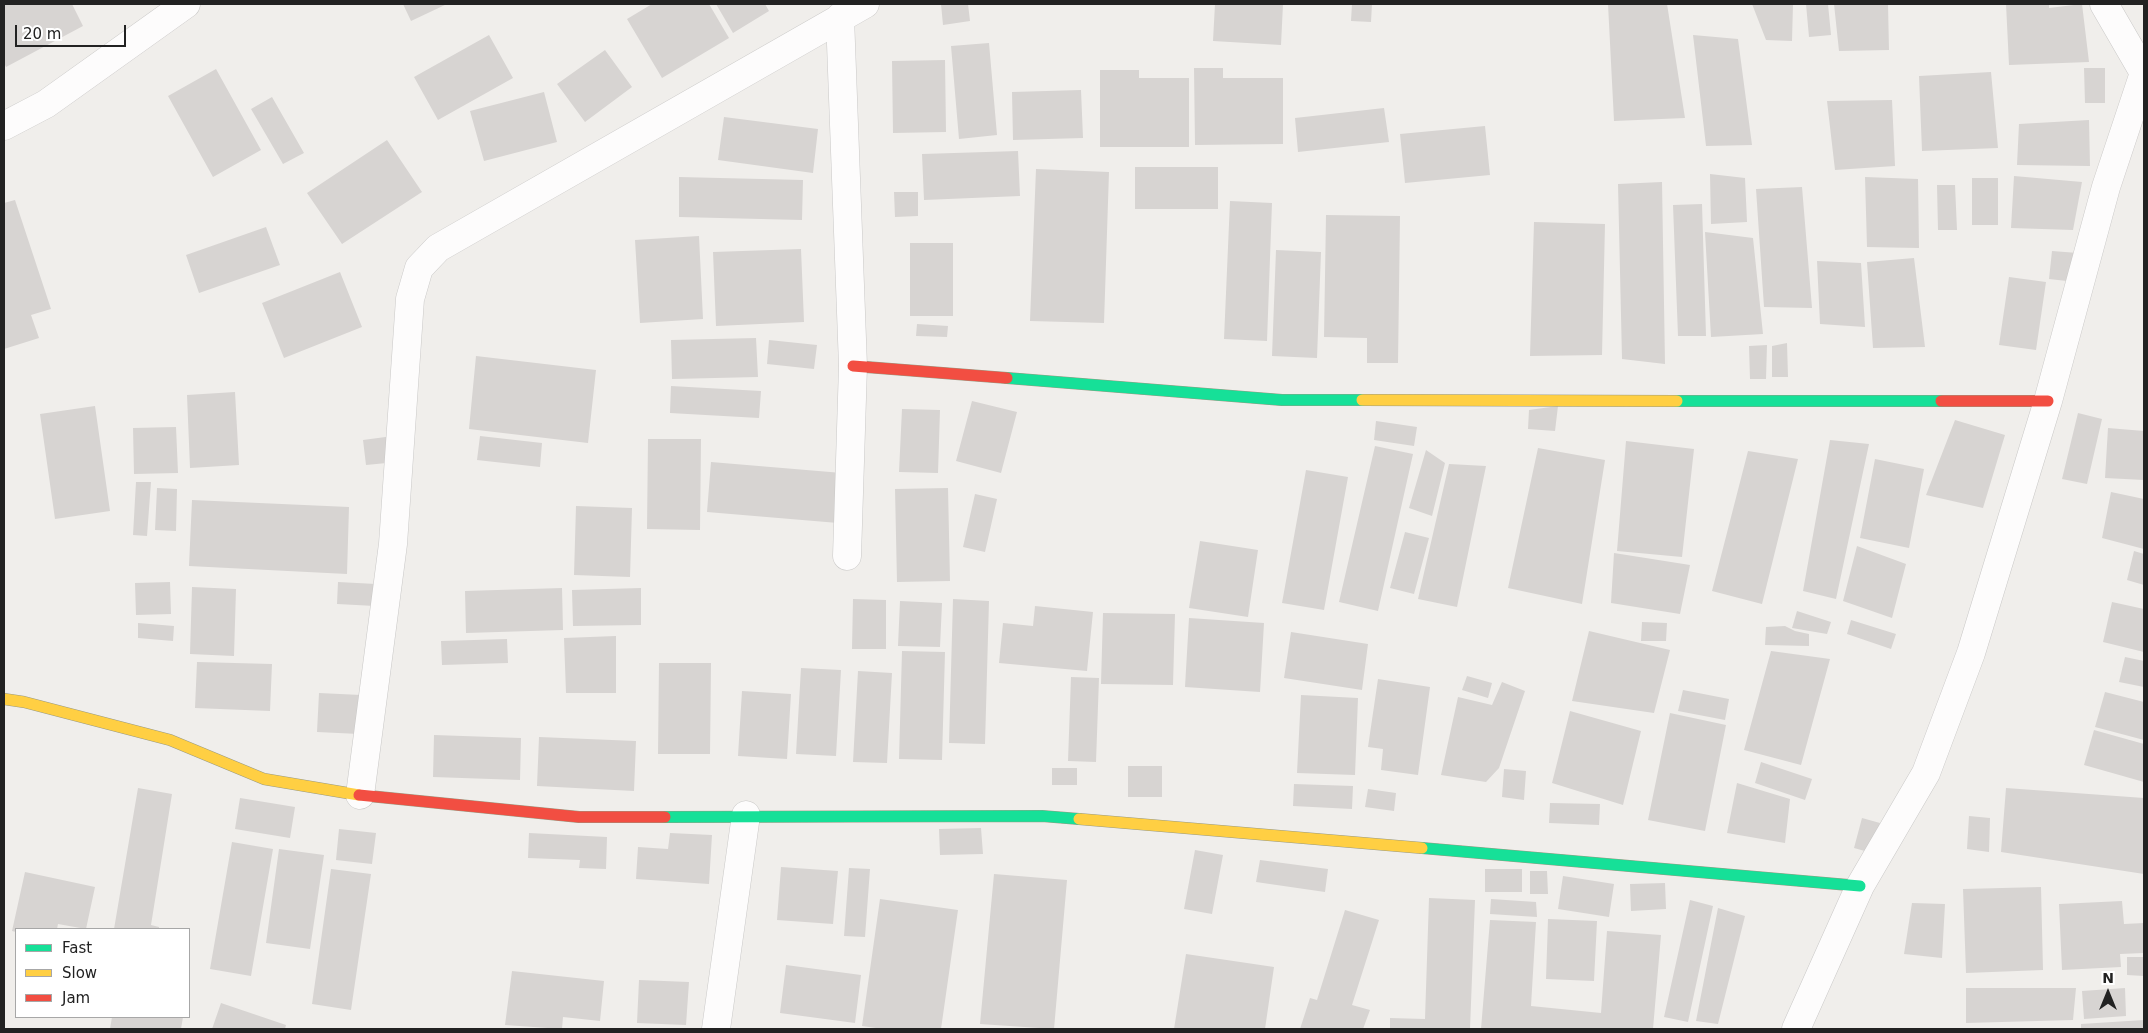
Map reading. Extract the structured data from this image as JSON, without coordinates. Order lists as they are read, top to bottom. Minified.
{"legend":["Fast","Slow","Jam"],"scale_bar":"20 m","north":"top"}
